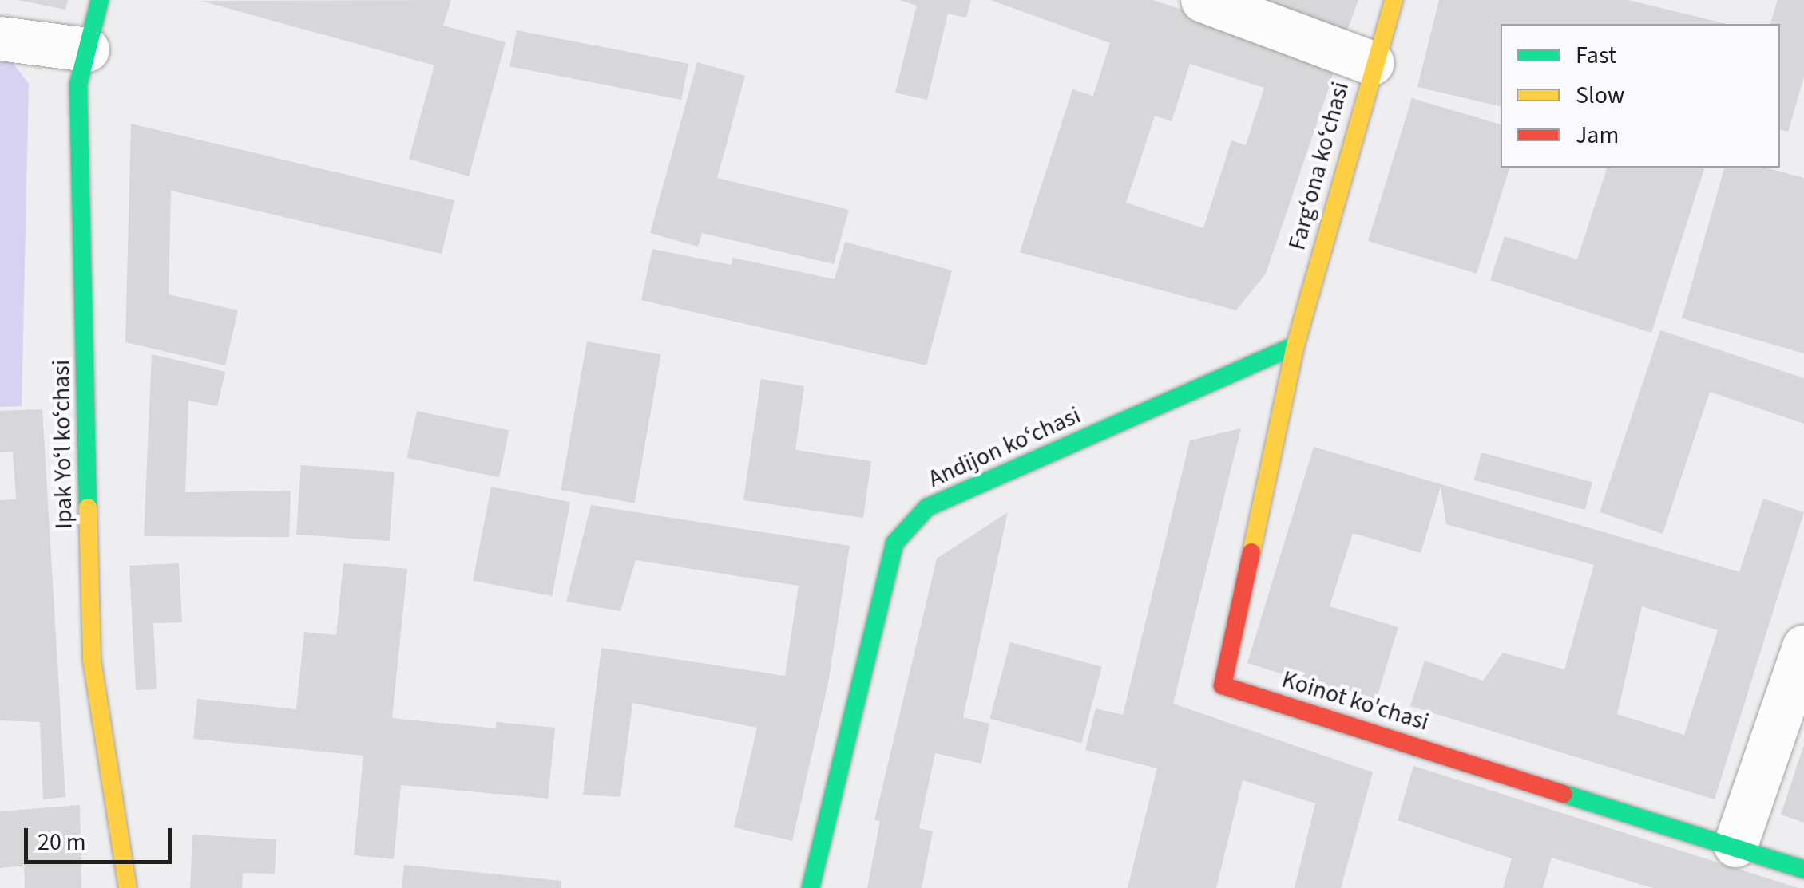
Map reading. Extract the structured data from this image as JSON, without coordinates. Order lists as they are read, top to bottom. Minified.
{"streets":{"street":["Fargʻona koʻchasi","Ipak Yoʻl koʻchasi","Andijon koʻchasi","Koinot ko'chasi"]},"crossings":[["Fargʻona koʻchasi","Andijon koʻchasi"],["Fargʻona koʻchasi","Koinot ko'chasi"],["Andijon koʻchasi","Koinot ko'chasi"]],"legend":["Fast","Slow","Jam"],"scale_bar":"20 m"}
